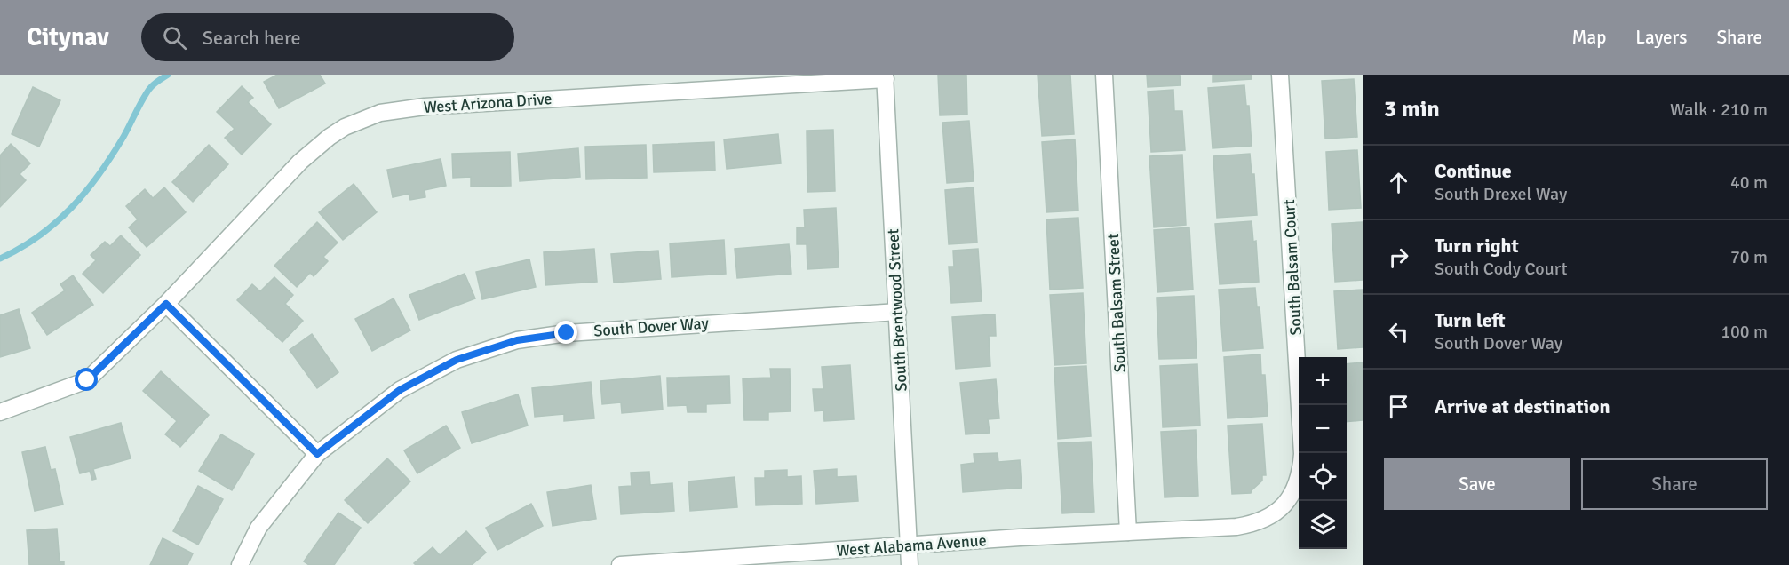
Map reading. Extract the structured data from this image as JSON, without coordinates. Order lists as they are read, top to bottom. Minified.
{"streets":{"street":["West Arizona Drive","South Balsam Court","South Balsam Street","South Brentwood Street","South Dover Way","West Alabama Avenue"]},"crossings":[["West Arizona Drive","South Brentwood Street"],["South Balsam Court","South Balsam Street"],["South Balsam Court","West Alabama Avenue"],["South Brentwood Street","South Dover Way"],["South Brentwood Street","West Alabama Avenue"]],"page":{"header":"Citynav","search":"Search here","nav":["Map","Layers","Share"],"heading":["3 min","Walk · 210 m"],"list":[["Continue","South Drexel Way","40 m"],["Turn right","South Cody Court","70 m"],["Turn left","South Dover Way","100 m"],"Arrive at destination"],"map_buttons":["+","−"],"buttons":["Save","Share"]}}
